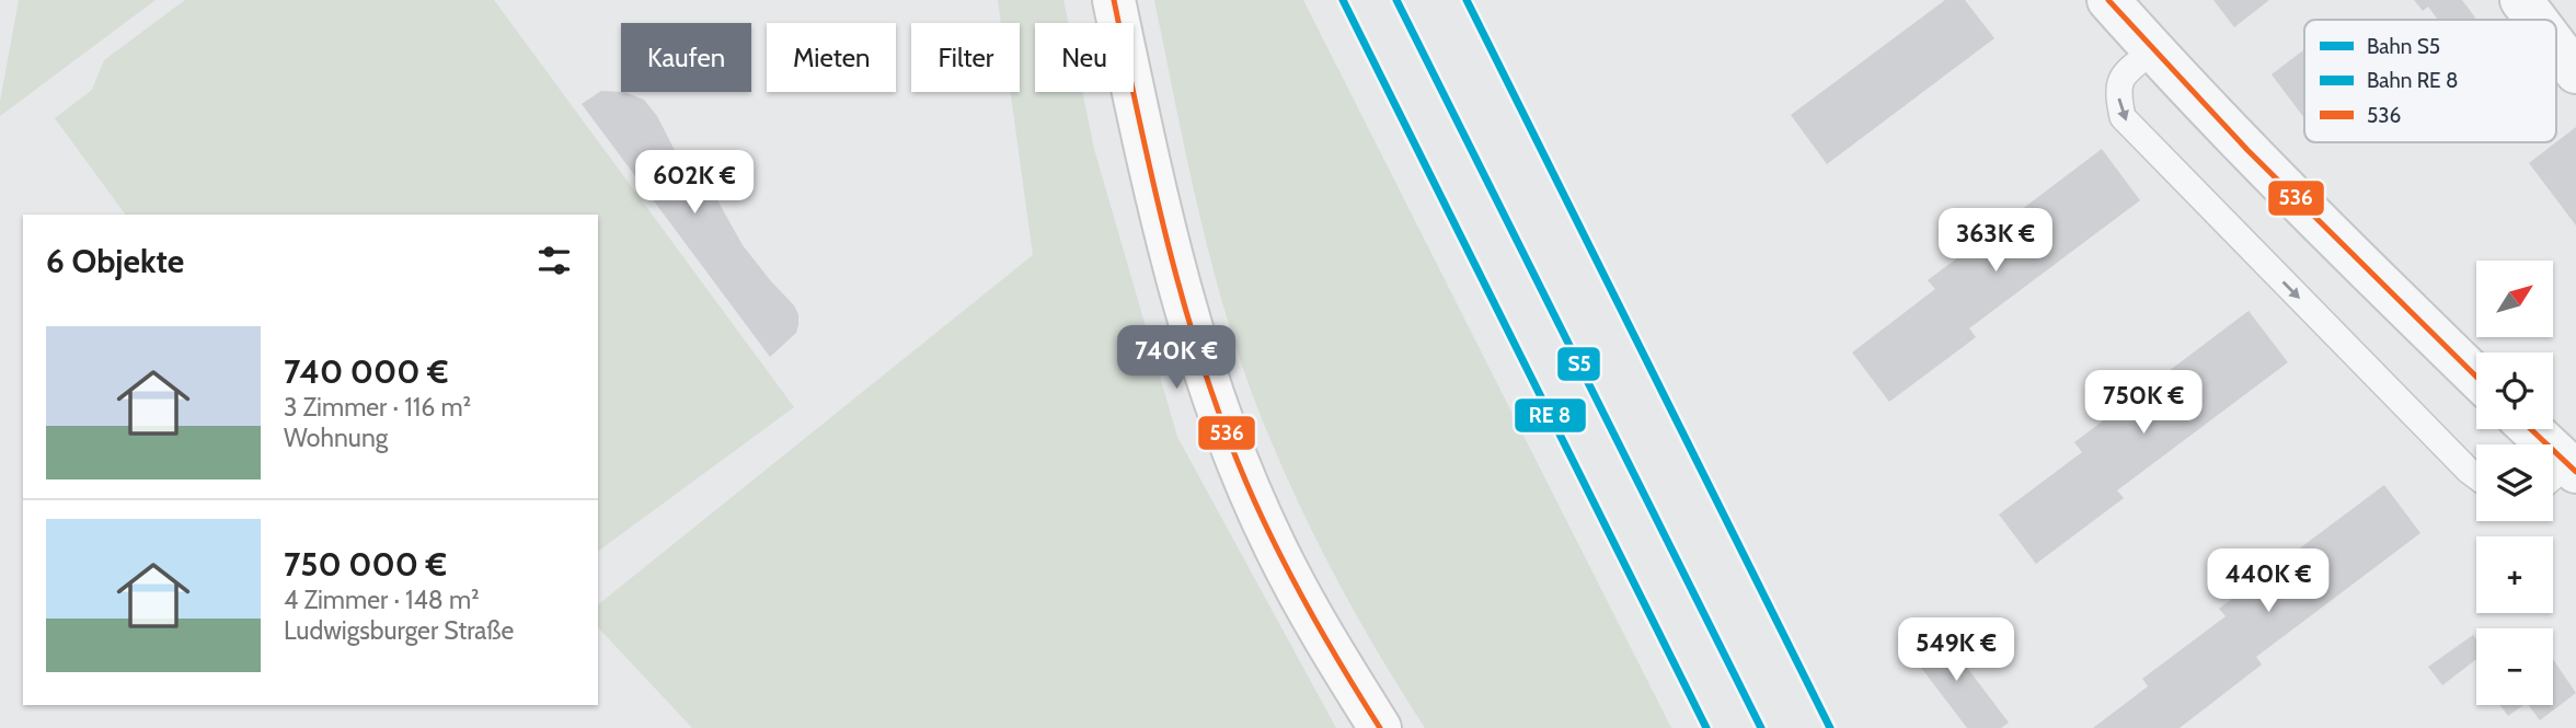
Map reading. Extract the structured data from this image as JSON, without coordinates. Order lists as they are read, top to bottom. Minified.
{"lines":["rail line S5","transit line 536"],"legend":["Bahn S5","Bahn RE 8","536"],"north":"top right","page":{"chip":["Kaufen","Mieten","Filter","Neu"],"price":["602K €","363K €","740K €","750K €","440K €","549K €"],"heading":"6 Objekte","map_buttons":["+","−"],"list":[{"name":"740 000 €","note":"3 Zimmer · 116 m² · Wohnung"},{"name":"750 000 €","note":"4 Zimmer · 148 m² · Ludwigsburger Straße"}]}}
